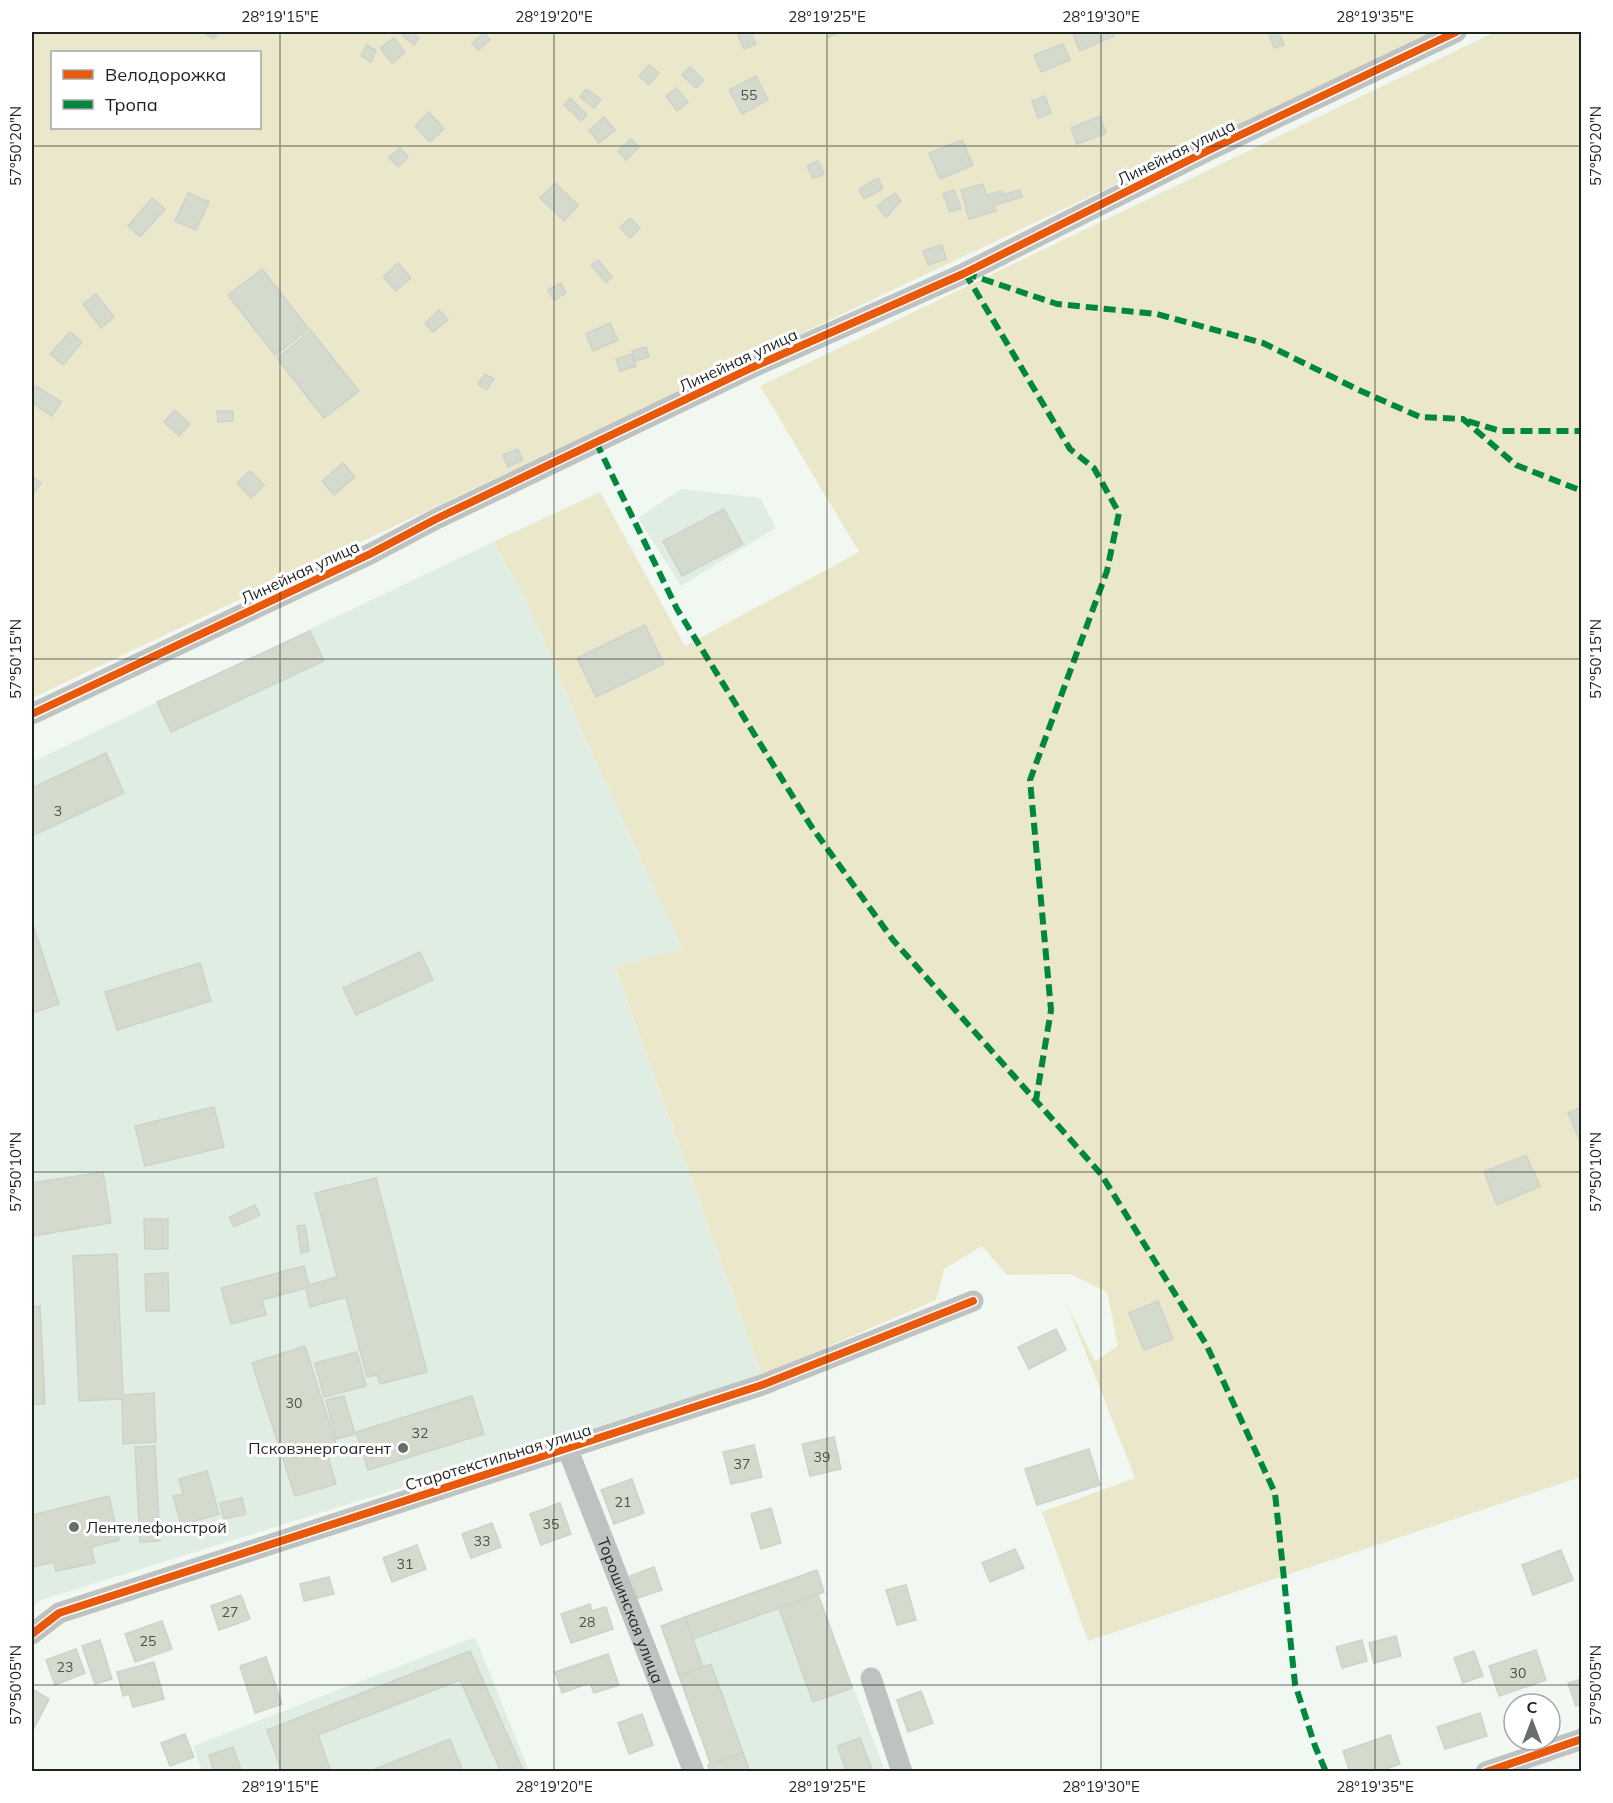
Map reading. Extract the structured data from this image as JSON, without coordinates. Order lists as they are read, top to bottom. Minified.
{"streets":{"street":["Линейная улица","Старотекстильная улица","Торошинская улица"]},"crossings":[["Старотекстильная улица","Торошинская улица"]],"places":["Псковэнергоагент","Лентелефонстрой"],"house_numbers":["55","3","30","32","39","37","21","35","33","31","27","28","25","23","30"],"legend":["Велодорожка","Тропа"],"north":"top","coordinates":["28°19'15\"E","28°19'20\"E","28°19'25\"E","28°19'30\"E","28°19'35\"E","57°50'20\"N","57°50'15\"N","57°50'10\"N","57°50'05\"N"]}
